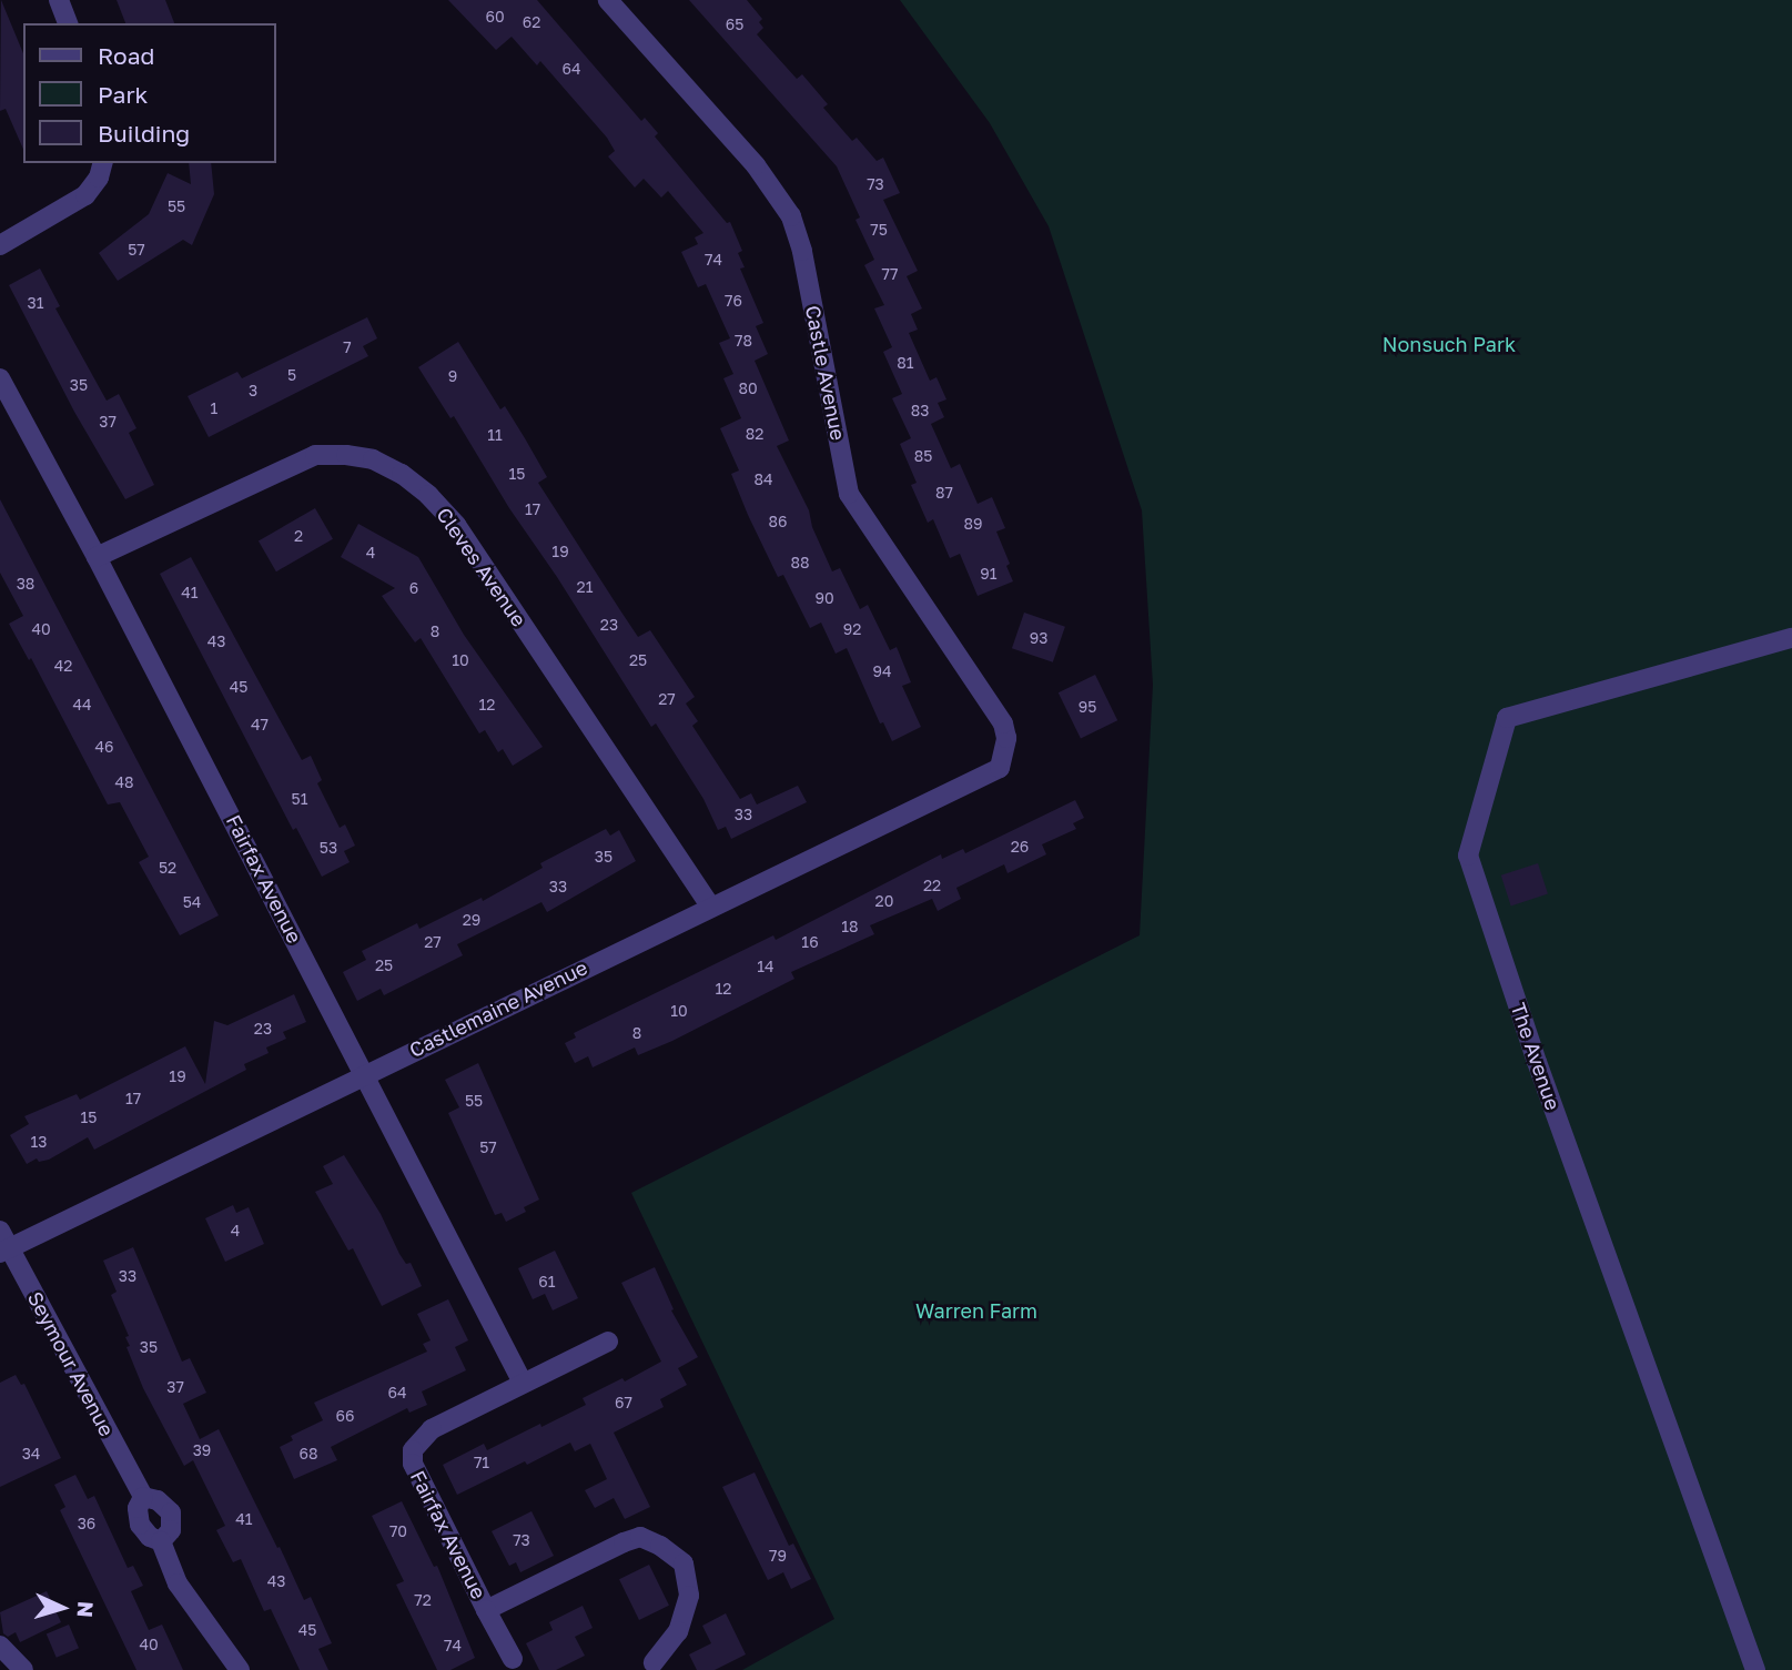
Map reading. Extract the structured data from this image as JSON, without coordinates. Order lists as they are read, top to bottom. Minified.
{"streets":{"street":["Castle Avenue","Cleves Avenue","Fairfax Avenue","Castlemaine Avenue","The Avenue","Seymour Avenue"]},"crossings":[["Castle Avenue","Castlemaine Avenue"],["Cleves Avenue","Fairfax Avenue"],["Cleves Avenue","Castlemaine Avenue"],["Fairfax Avenue","Castlemaine Avenue"],["Castlemaine Avenue","Seymour Avenue"]],"parks":["Nonsuch Park","Warren Farm"],"house_numbers":["60","62","65","64","73","55","75","57","74","77","76","31","78","7","81","5","9","35","80","3","1","83","37","82","11","85","15","84","87","17","86","89","2","19","4","88","91","38","21","6","41","90","23","40","92","8","93","43","10","25","42","94","45","27","44","12","95","47","46","48","51","33","26","53","35","52","22","33","20","54","29","18","27","16","25","14","12","10","23","8","19","17","55","15","13","57","4","33","61","35","37","64","67","66","39","34","68","71","41","36","70","73","79","43","72","45","40","74"],"legend":["Road","Park","Building"],"north":"right"}
